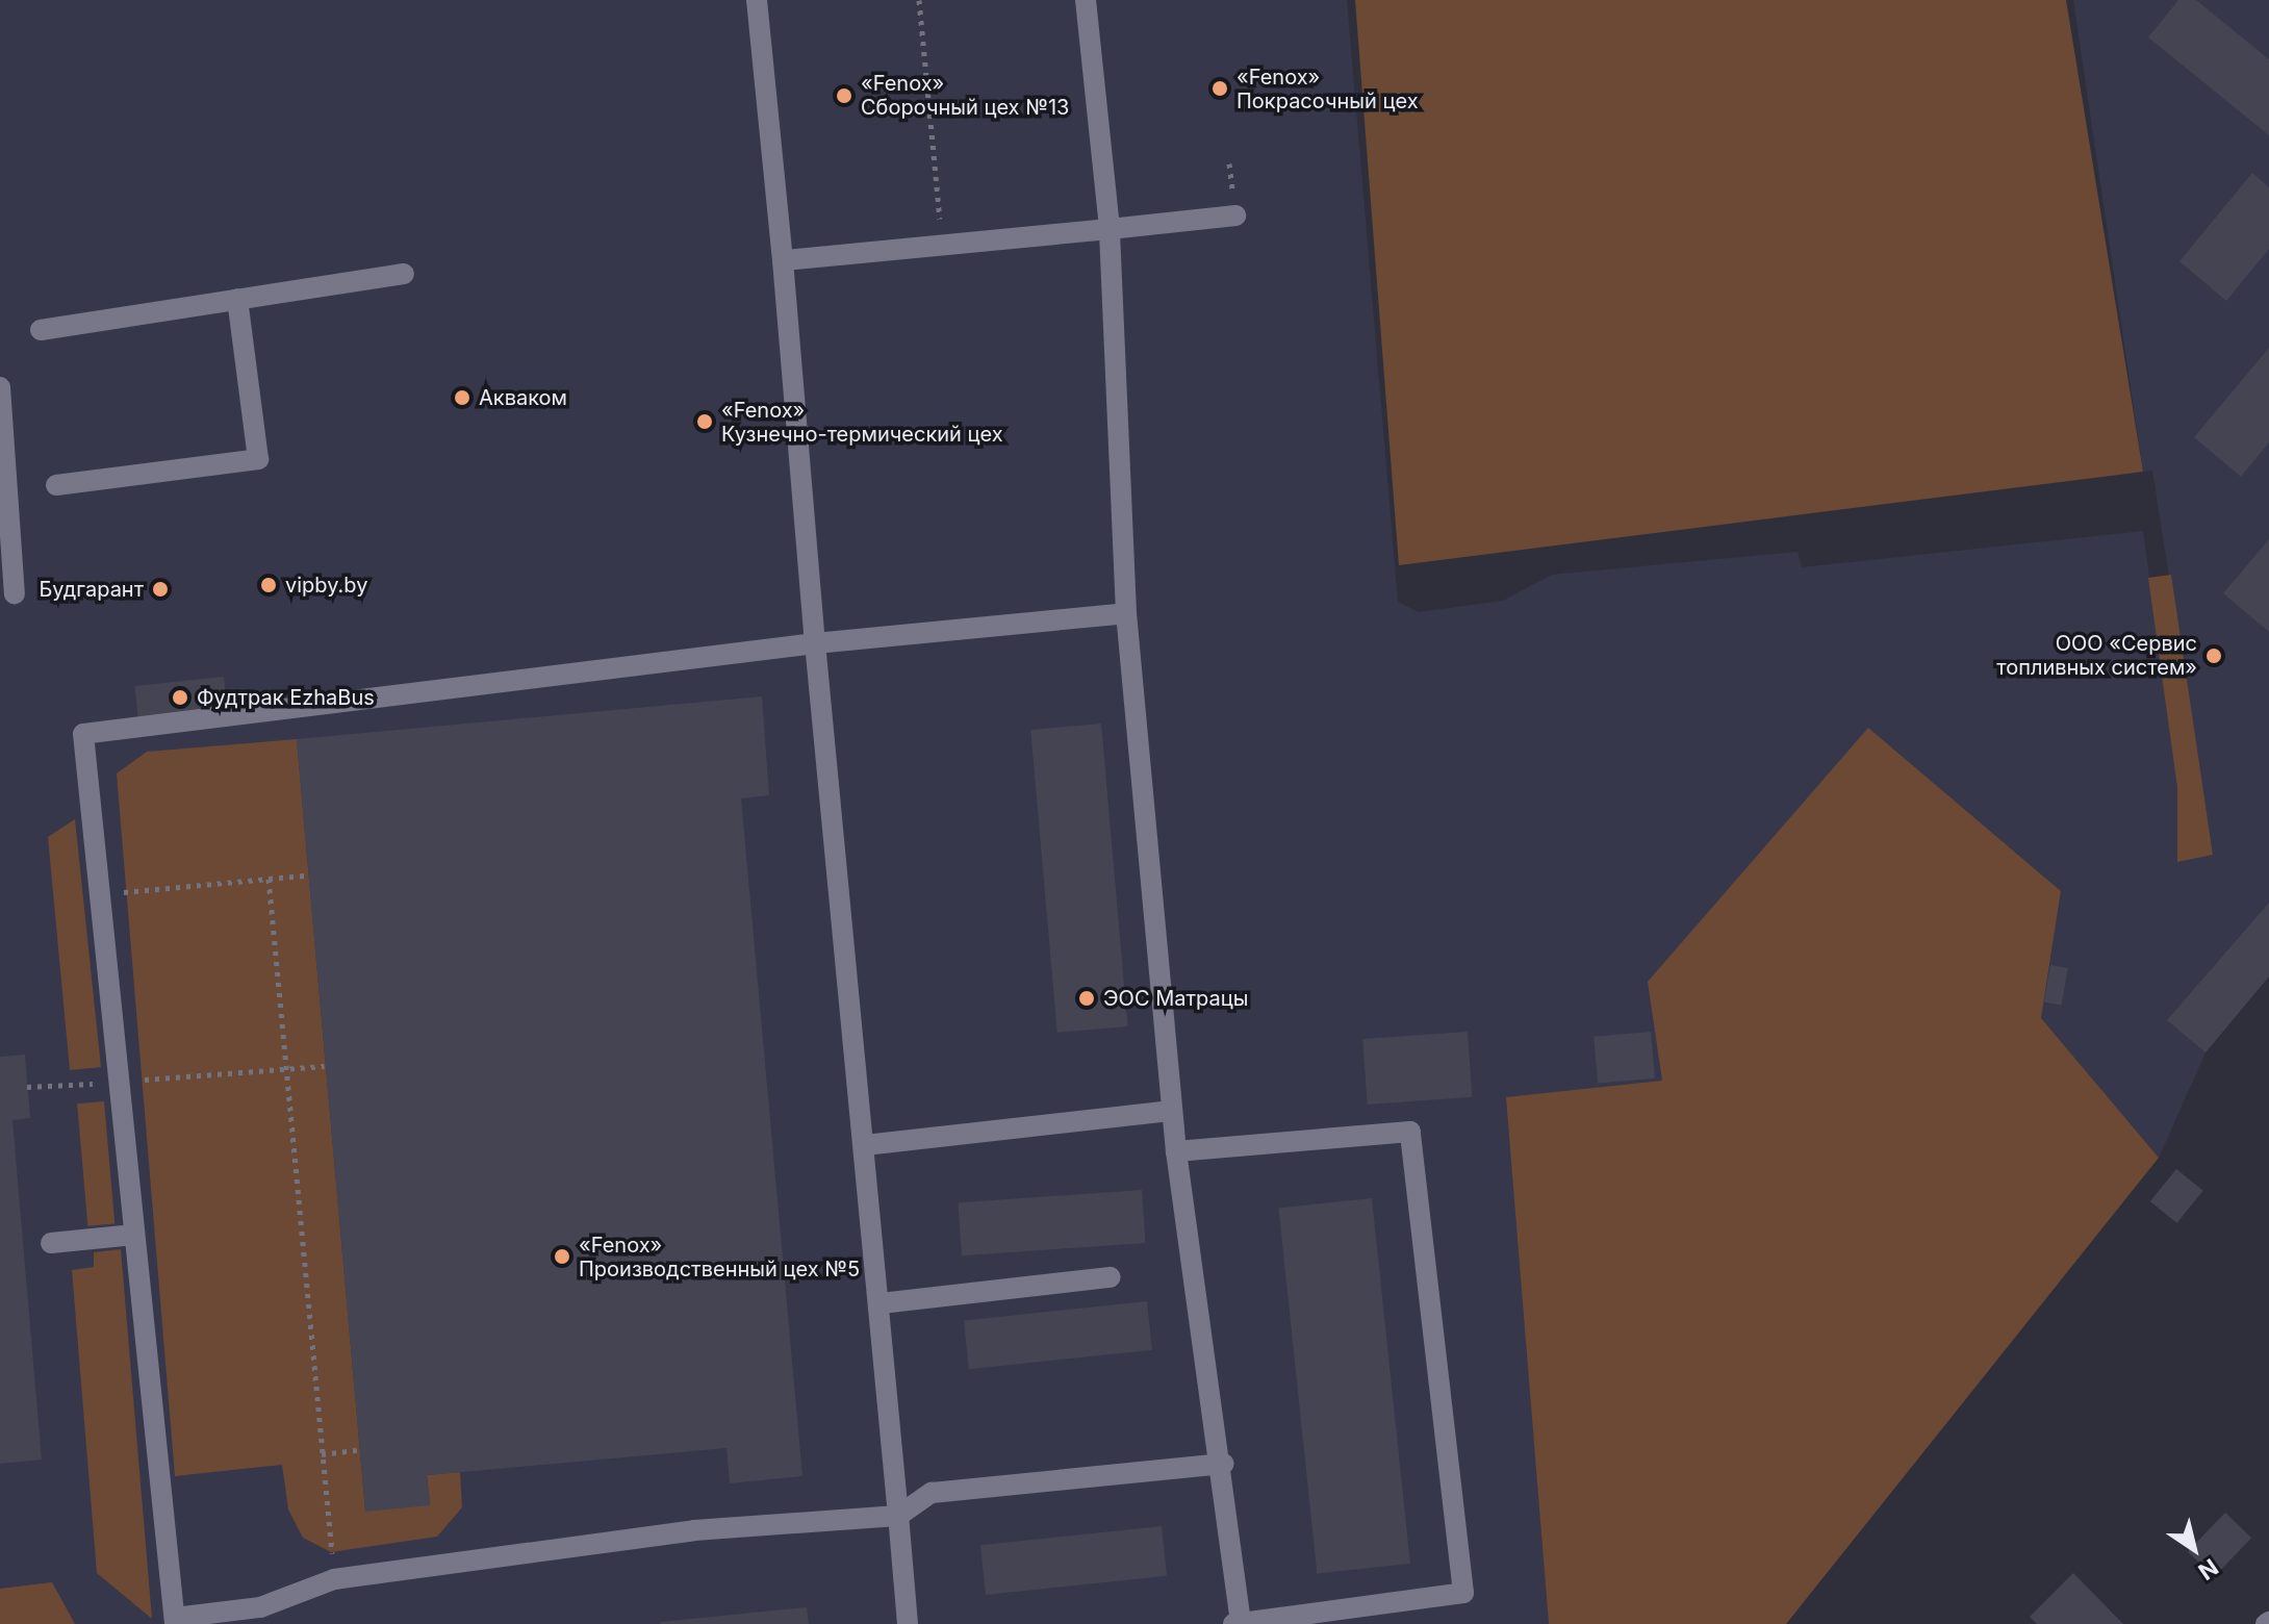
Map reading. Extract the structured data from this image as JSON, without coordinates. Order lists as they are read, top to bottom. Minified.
{"places":["«Fenox» Покрасочный цех","«Fenox» Сборочный цех №13","Акваком","«Fenox» Кузнечно-термический цех","vipby.by","Будгарант","ООО «Сервис топливных систем»","Фудтрак EzhaBus","ЭОС Матрацы","«Fenox» Производственный цех №5"],"north":"bottom right"}
